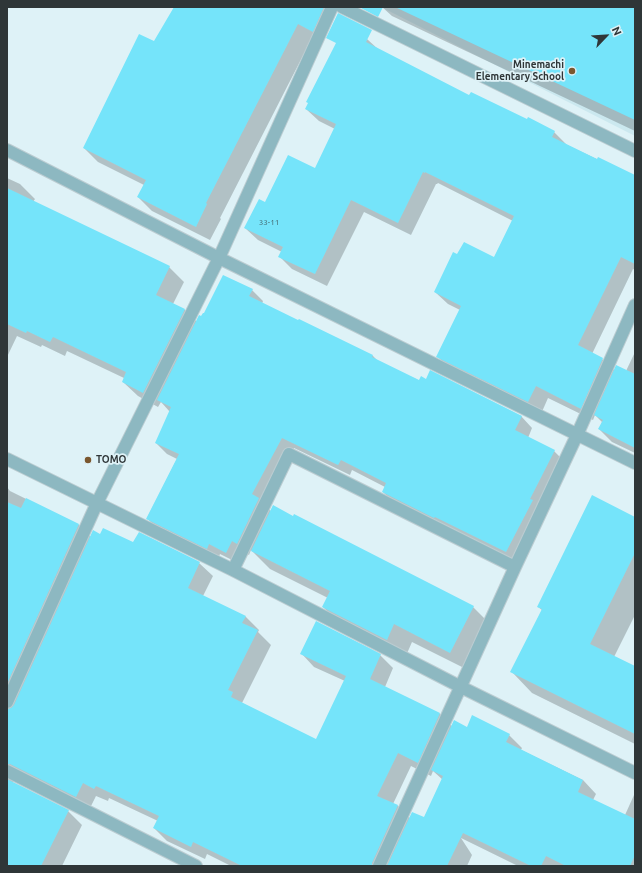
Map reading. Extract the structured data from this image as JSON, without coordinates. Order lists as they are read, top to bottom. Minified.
{"places":["Minemachi Elementary School","TOMO"],"house_numbers":["33-11"],"north":"top right"}
